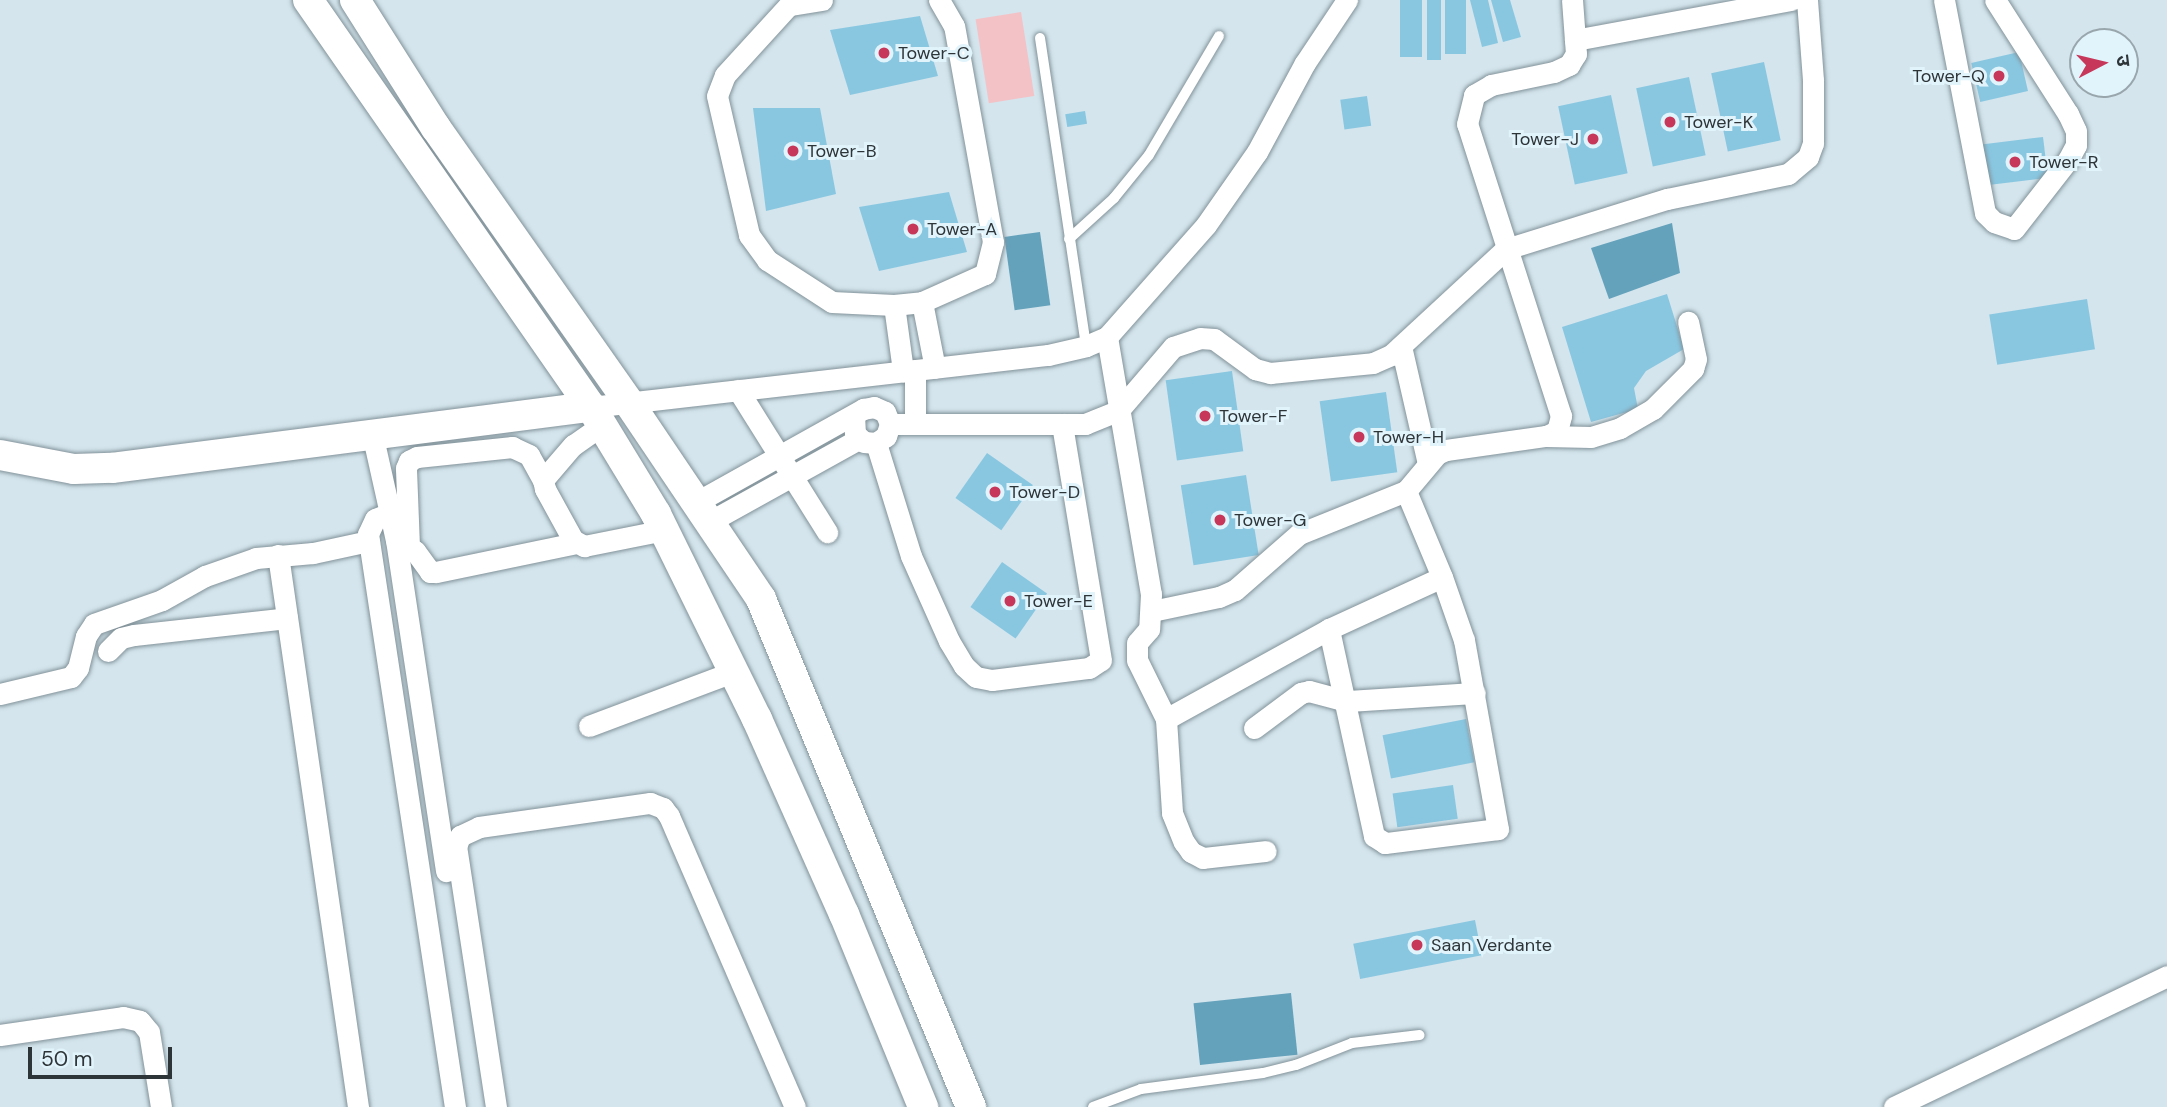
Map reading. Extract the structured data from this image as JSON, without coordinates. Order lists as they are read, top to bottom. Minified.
{"places":["Tower-C","Tower-Q","Tower-K","Tower-J","Tower-B","Tower-R","Tower-A","Tower-F","Tower-H","Tower-D","Tower-G","Tower-E","Saan Verdante"],"scale_bar":"50 m","north":"right"}
